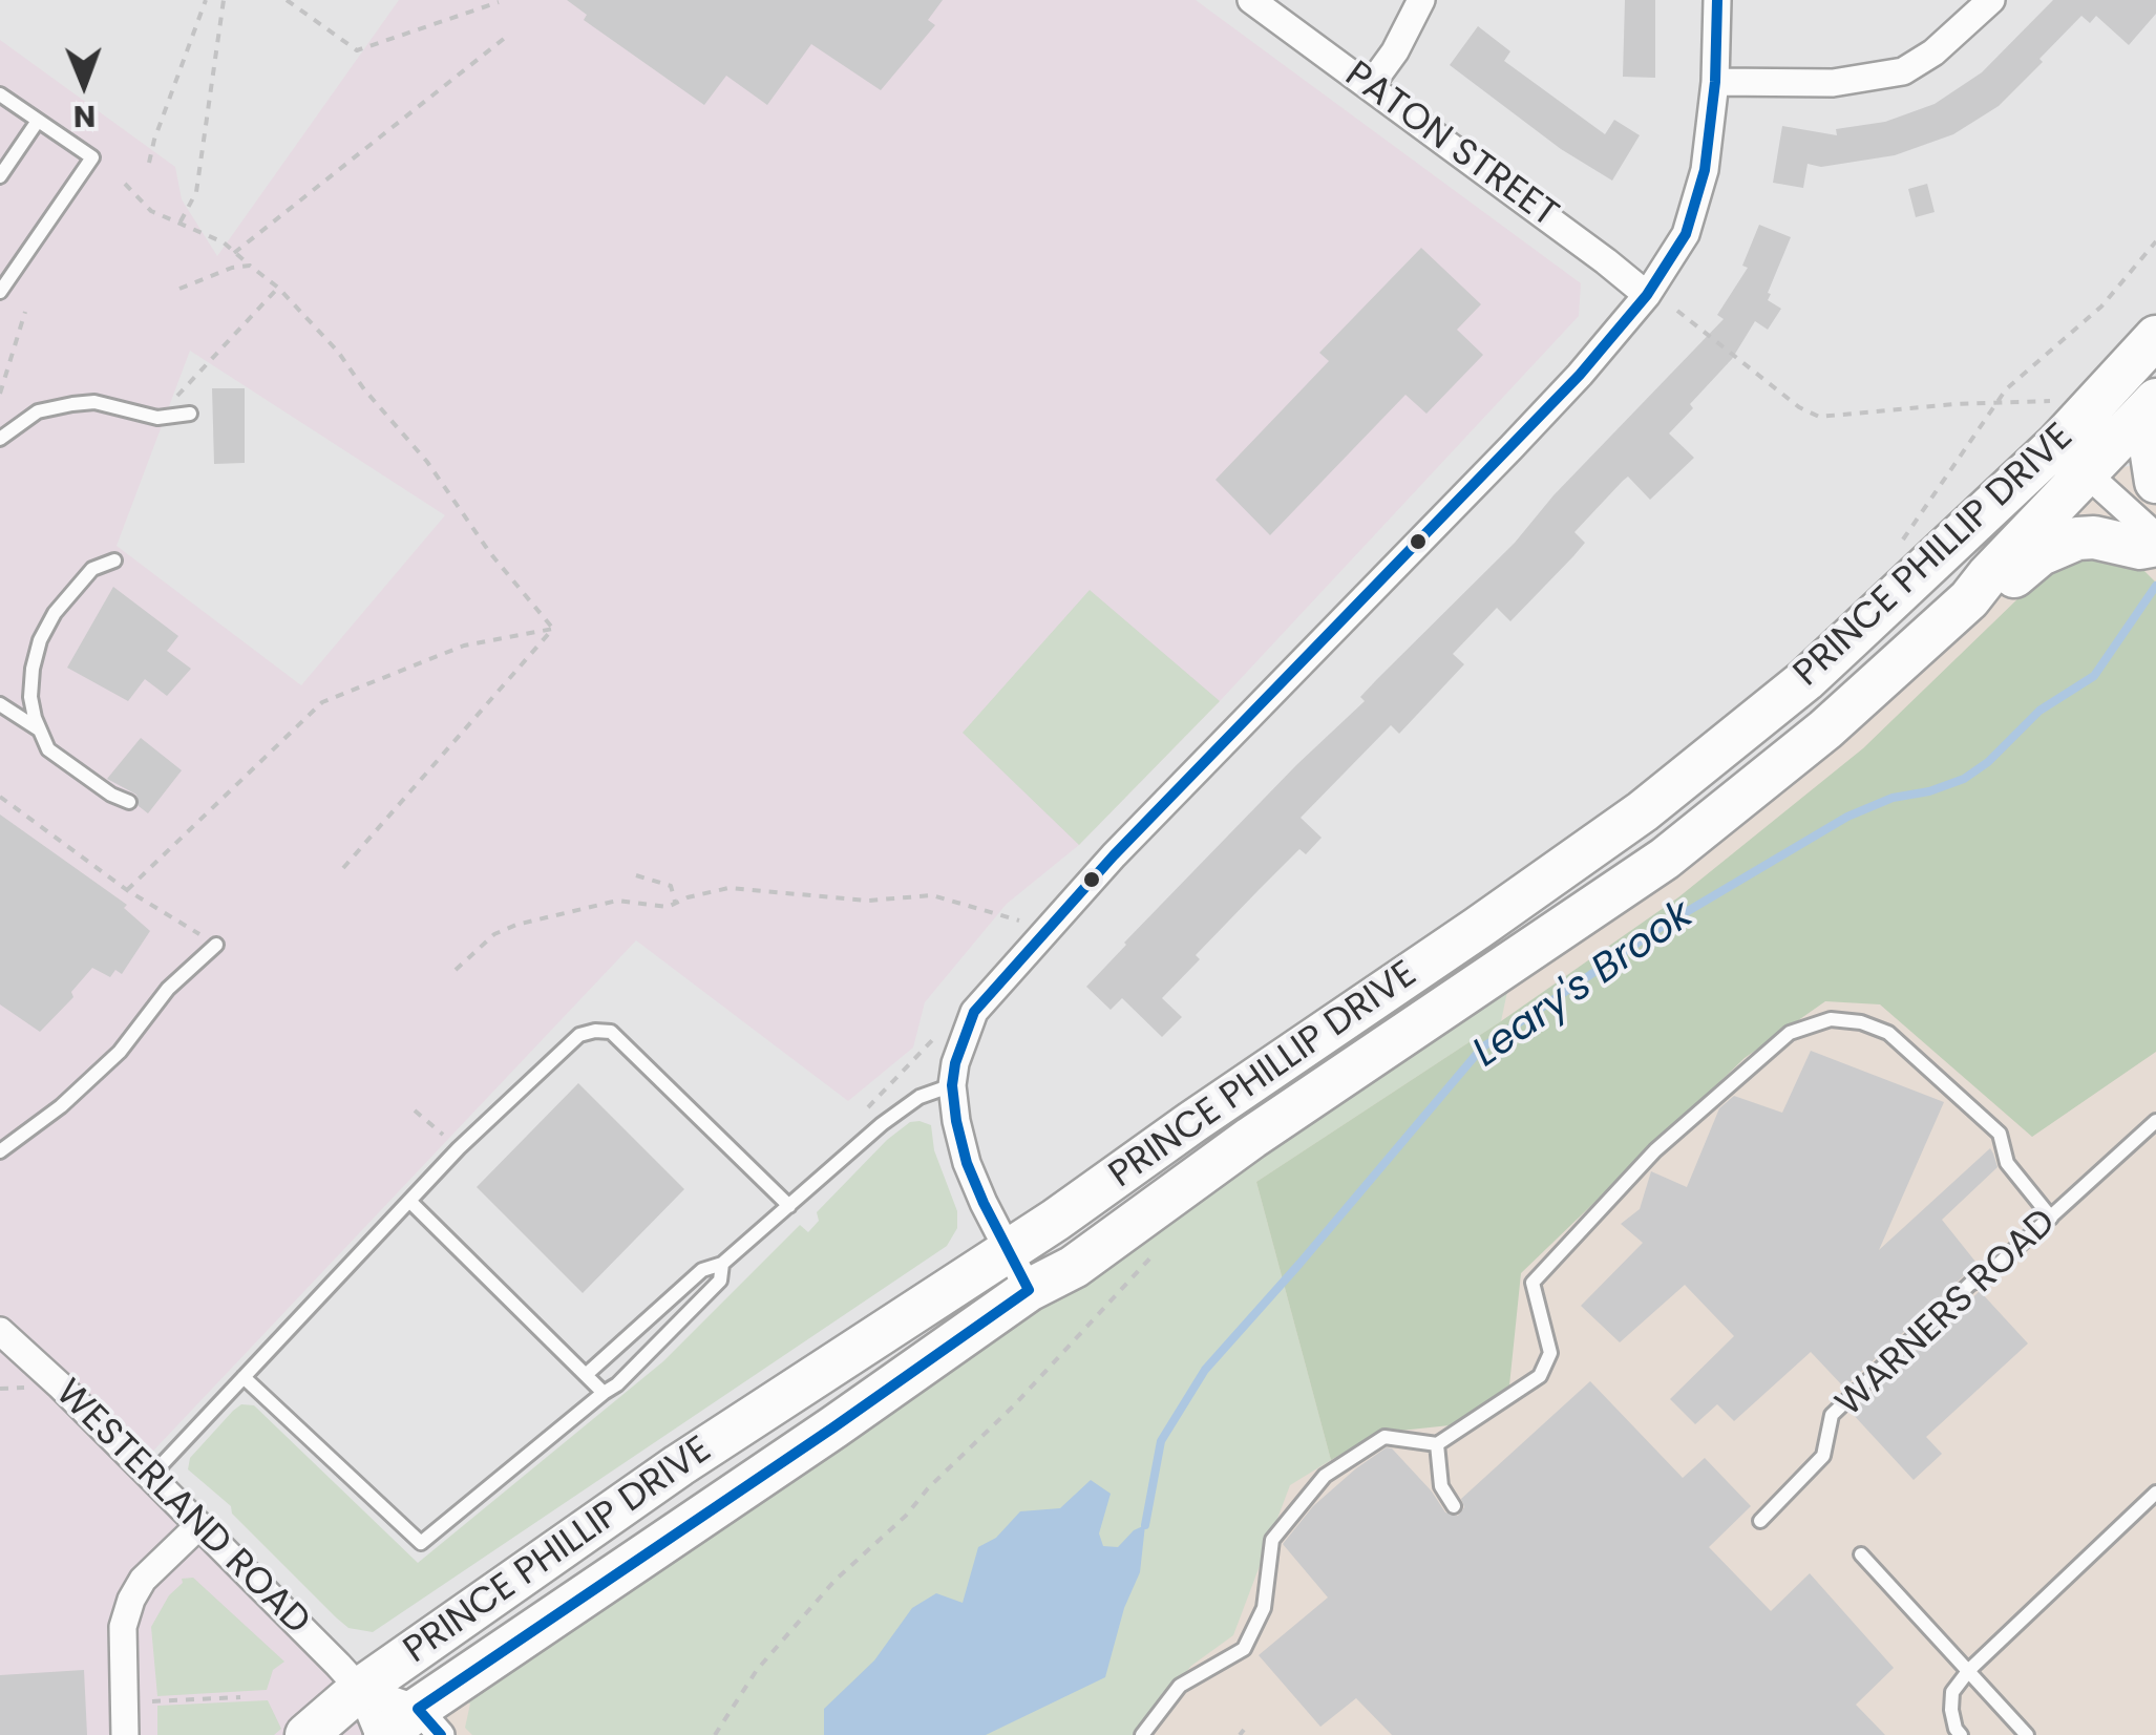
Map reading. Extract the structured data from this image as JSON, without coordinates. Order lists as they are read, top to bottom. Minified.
{"streets":{"main road":["PRINCE PHILLIP DRIVE"],"street":["PATON STREET","WESTERLAND ROAD"],"lane":["WARNERS ROAD"]},"crossings":[["PRINCE PHILLIP DRIVE","WESTERLAND ROAD"]],"water":["Leary's Brook"],"north":"bottom"}
